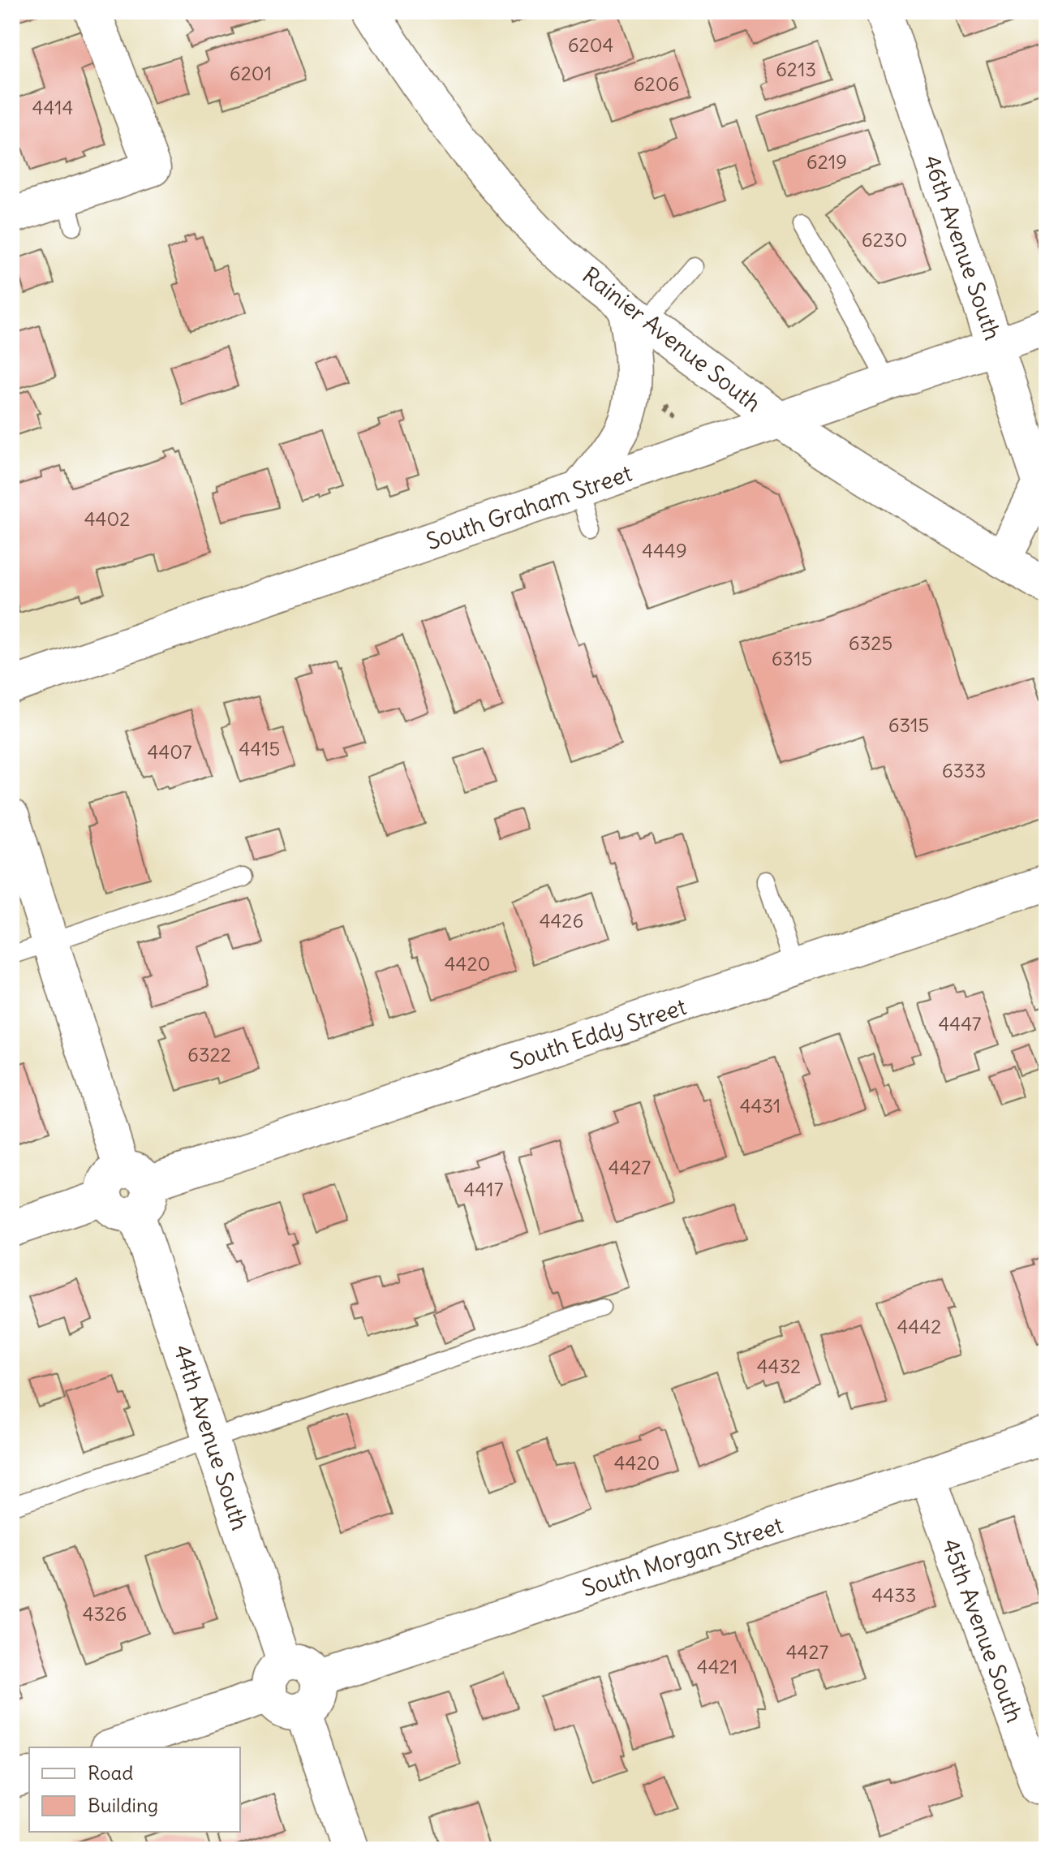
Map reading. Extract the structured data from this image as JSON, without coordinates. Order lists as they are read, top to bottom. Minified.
{"streets":{"street":["46th Avenue South","Rainier Avenue South","South Graham Street","South Eddy Street","44th Avenue South","South Morgan Street","45th Avenue South"]},"crossings":[["46th Avenue South","South Graham Street"],["Rainier Avenue South","South Graham Street"],["South Eddy Street","44th Avenue South"],["44th Avenue South","South Morgan Street"],["South Morgan Street","45th Avenue South"]],"house_numbers":["6204","6213","6201","6206","4414","6219","6230","4402","4449","6325","6315","6315","4415","4407","6333","4426","4420","4447","6322","4431","4427","4417","4442","4432","4420","4433","4326","4427","4421"],"legend":["Road","Building"]}
